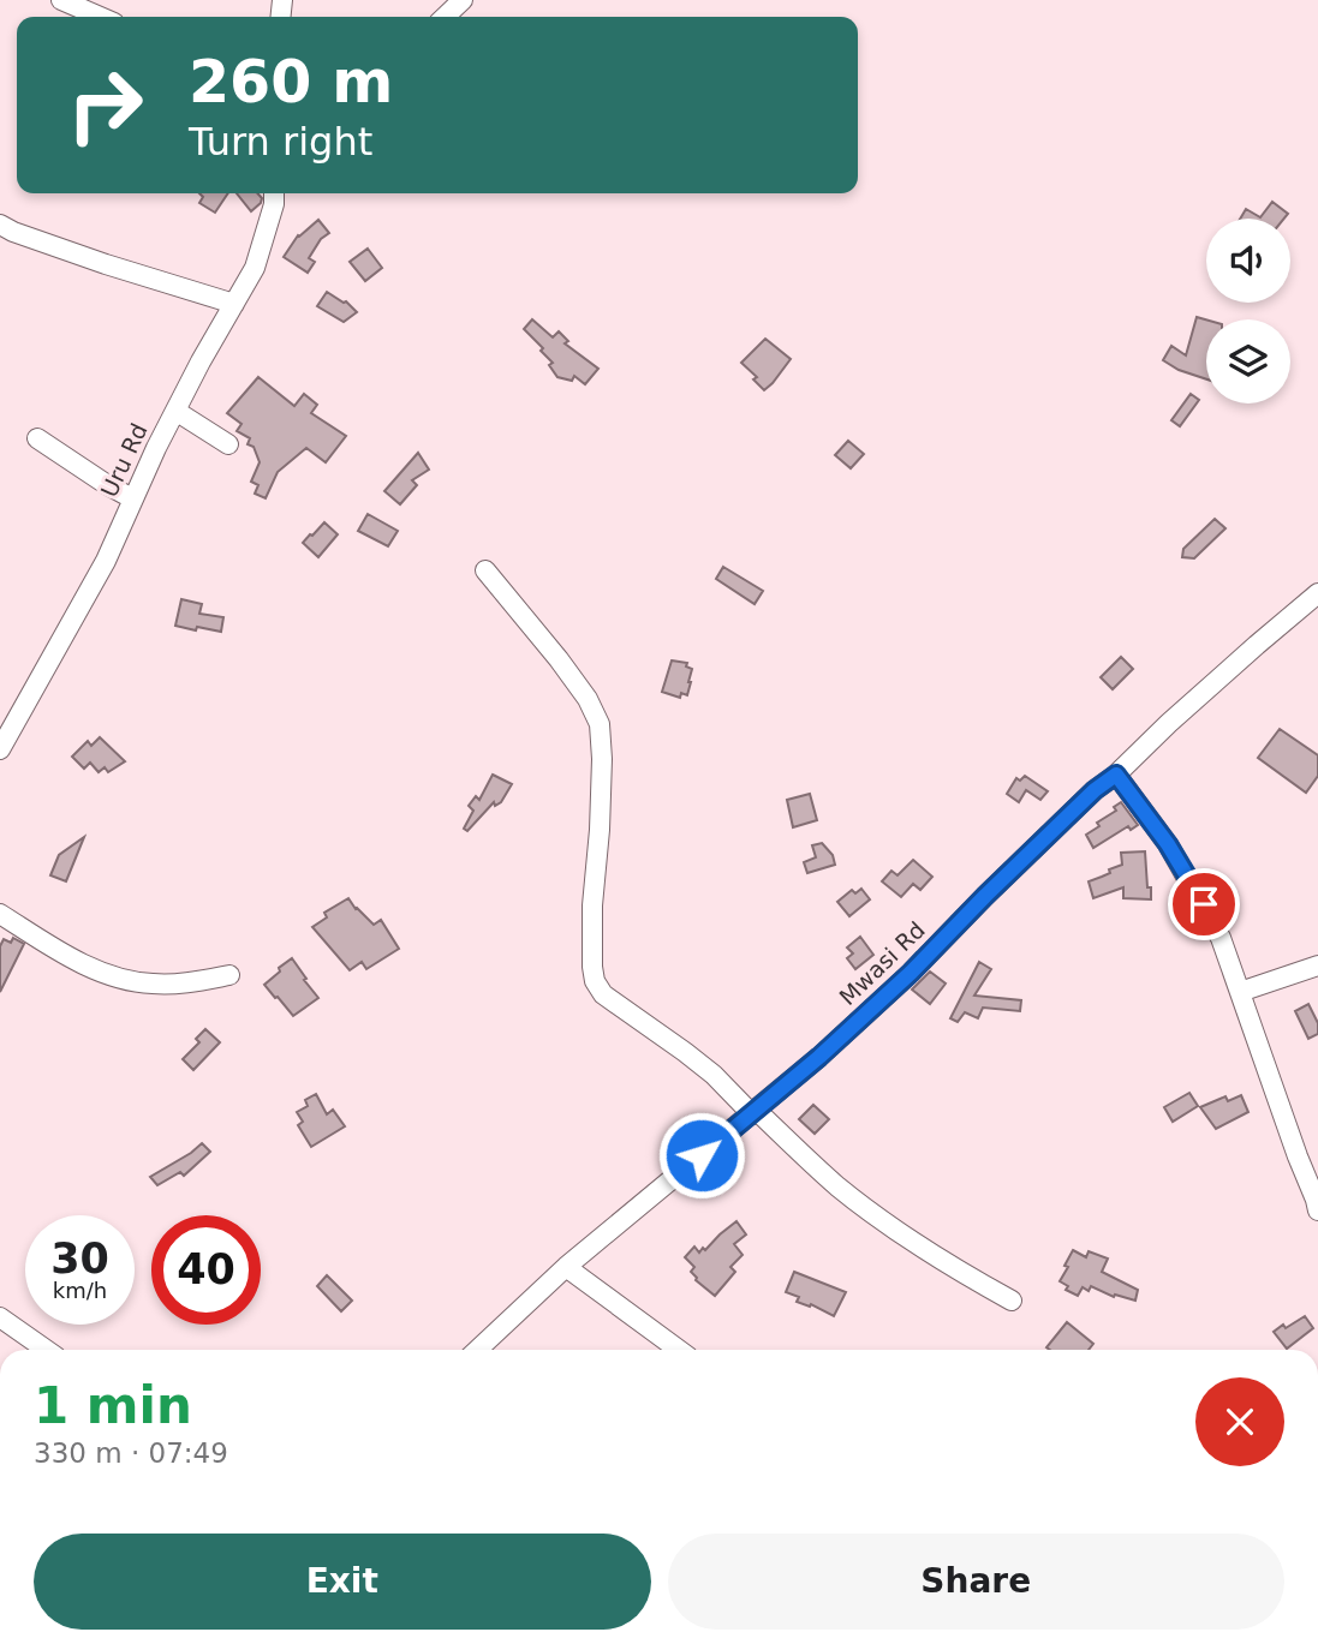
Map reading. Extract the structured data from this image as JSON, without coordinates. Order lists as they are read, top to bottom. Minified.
{"streets":{"street":["Uru Rd","Mwasi Rd"]},"page":{"turn":["260 m","Turn right"],"speed":"30 km/h","limit":"40","heading":["1 min","330 m · 07:49"],"buttons":["Exit","Share"]}}
